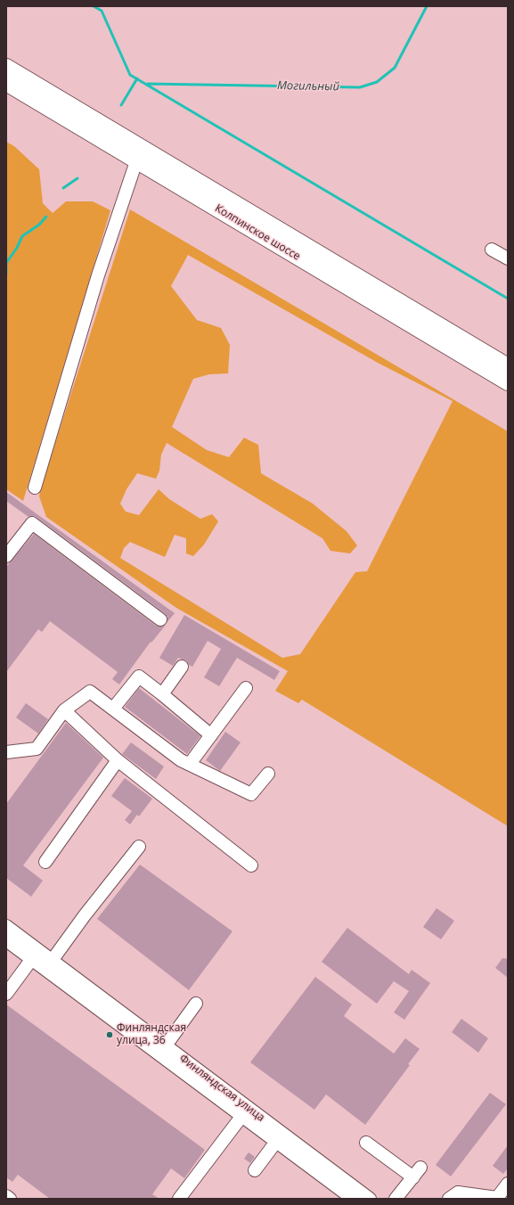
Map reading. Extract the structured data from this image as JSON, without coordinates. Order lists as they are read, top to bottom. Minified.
{"streets":{"main road":["Колпинское шоссе"],"street":["Финляндская улица"]},"water":["Могильный"],"places":["Финляндская улица, 36"]}
